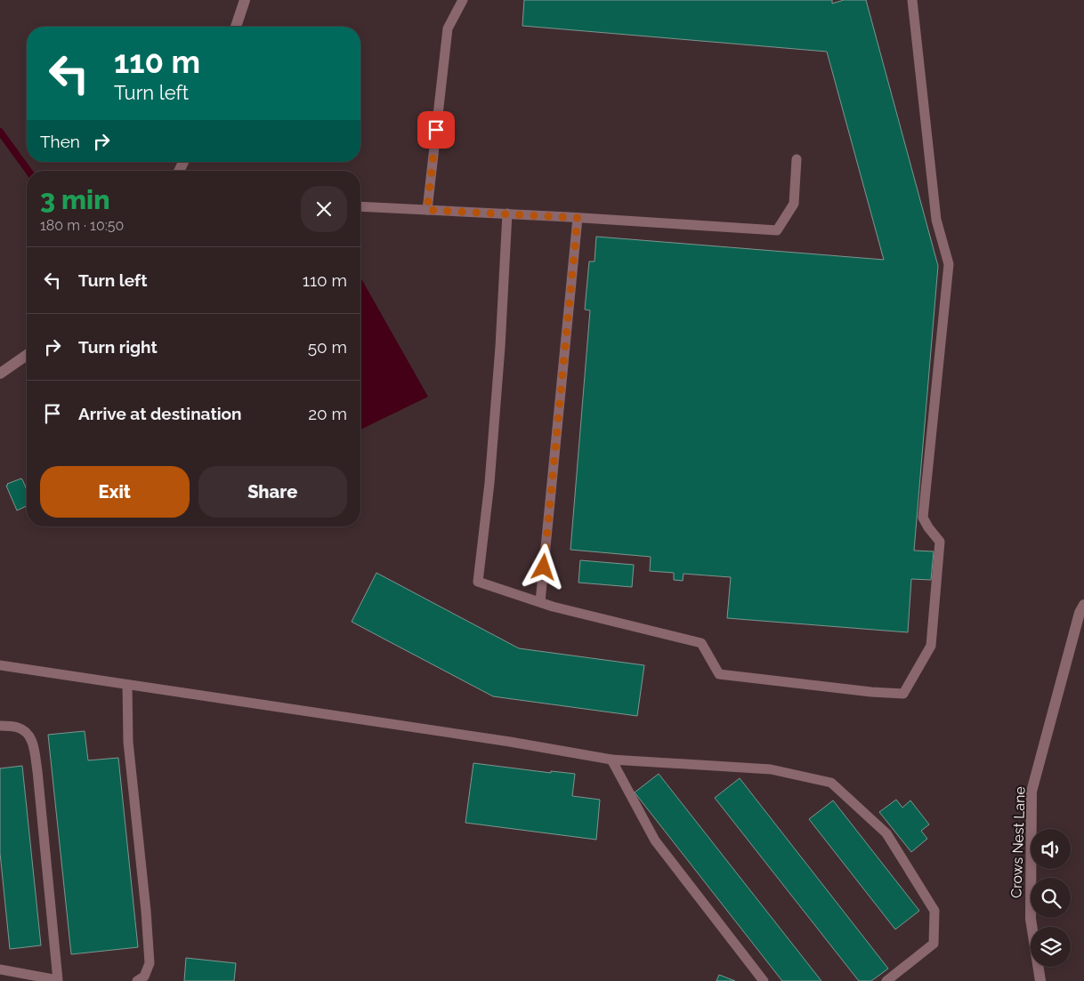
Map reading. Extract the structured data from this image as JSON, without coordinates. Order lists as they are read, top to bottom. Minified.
{"streets":{"street":["Crows Nest Lane"]},"page":{"turn":["110 m","Turn left"],"then":"Then","heading":["3 min","180 m · 10:50"],"list":[{"name":"Turn left","value":"110 m"},{"name":"Turn right","value":"50 m"},{"name":"Arrive at destination","value":"20 m"}],"buttons":["Exit","Share"]}}
